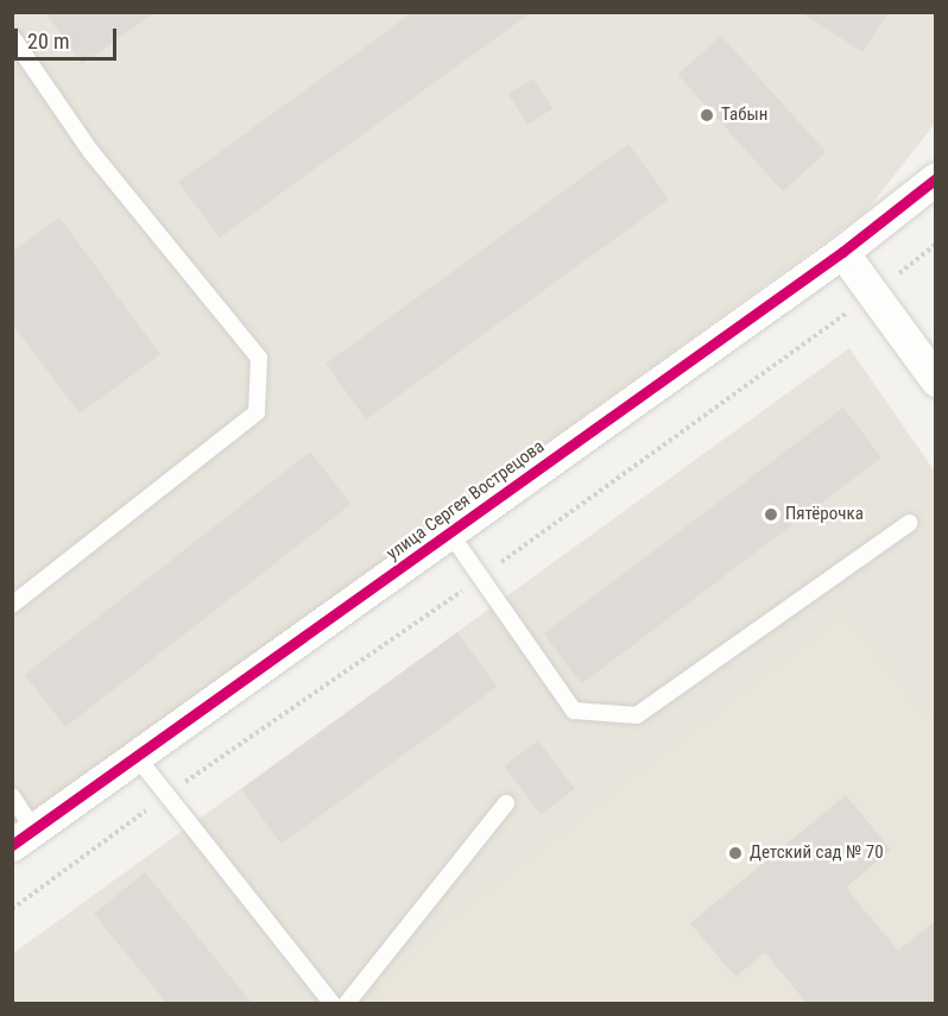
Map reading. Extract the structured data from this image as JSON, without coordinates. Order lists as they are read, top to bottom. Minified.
{"streets":{"street":["улица Сергея Вострецова"]},"places":["Табын","Пятёрочка","Детский сад № 70"],"scale_bar":"20 m"}
